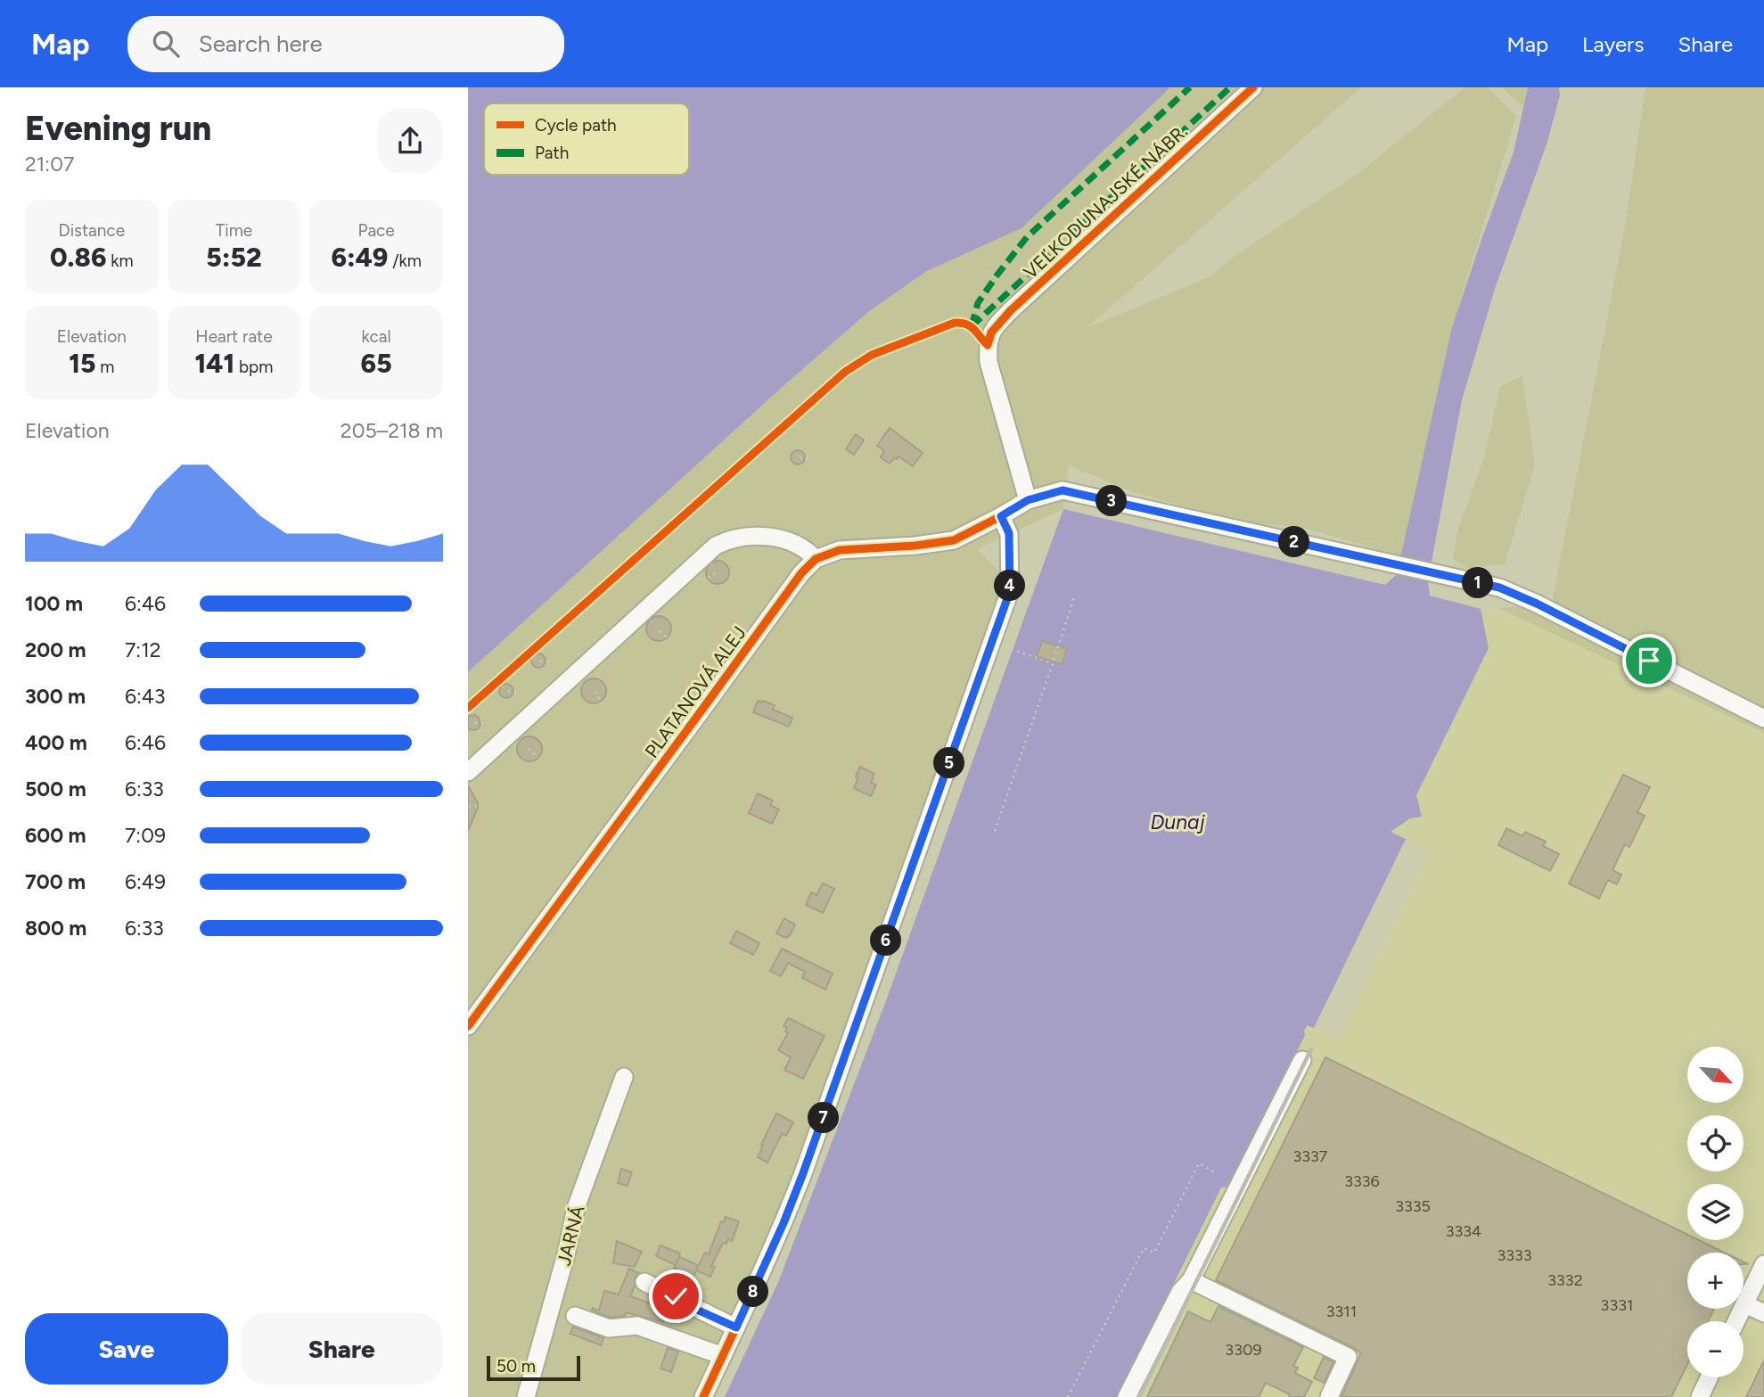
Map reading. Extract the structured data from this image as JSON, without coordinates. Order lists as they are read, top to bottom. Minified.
{"streets":{"street":["VEĽKODUNAJSKÉ NÁBR.","PLATANOVÁ ALEJ","JARNÁ"]},"water":["Dunaj"],"house_numbers":["3337","3336","3335","3334","3333","3332","3331","3311","3309"],"legend":["Cycle path","Path"],"scale_bar":"50 m","north":"bottom right","page":{"header":"Map","search":"Search here","nav":["Map","Layers","Share"],"heading":["Evening run","21:07"],"stats":[["Distance","0.86 km"],["Time","5:52"],["Pace","6:49 /km"],["Elevation","15 m"],["Heart rate","141 bpm"],["kcal","65"]],"chart":["Elevation","205–218 m"],"pins":["3","2","1","4","5","6","7","8"],"list":[{"name":"100 m","note":"6:46"},{"name":"200 m","note":"7:12"},{"name":"300 m","note":"6:43"},{"name":"400 m","note":"6:46"},{"name":"500 m","note":"6:33"},{"name":"600 m","note":"7:09"},{"name":"700 m","note":"6:49"},{"name":"800 m","note":"6:33"}],"map_buttons":["+","−"],"buttons":["Save","Share"],"scale":"50 m"}}
